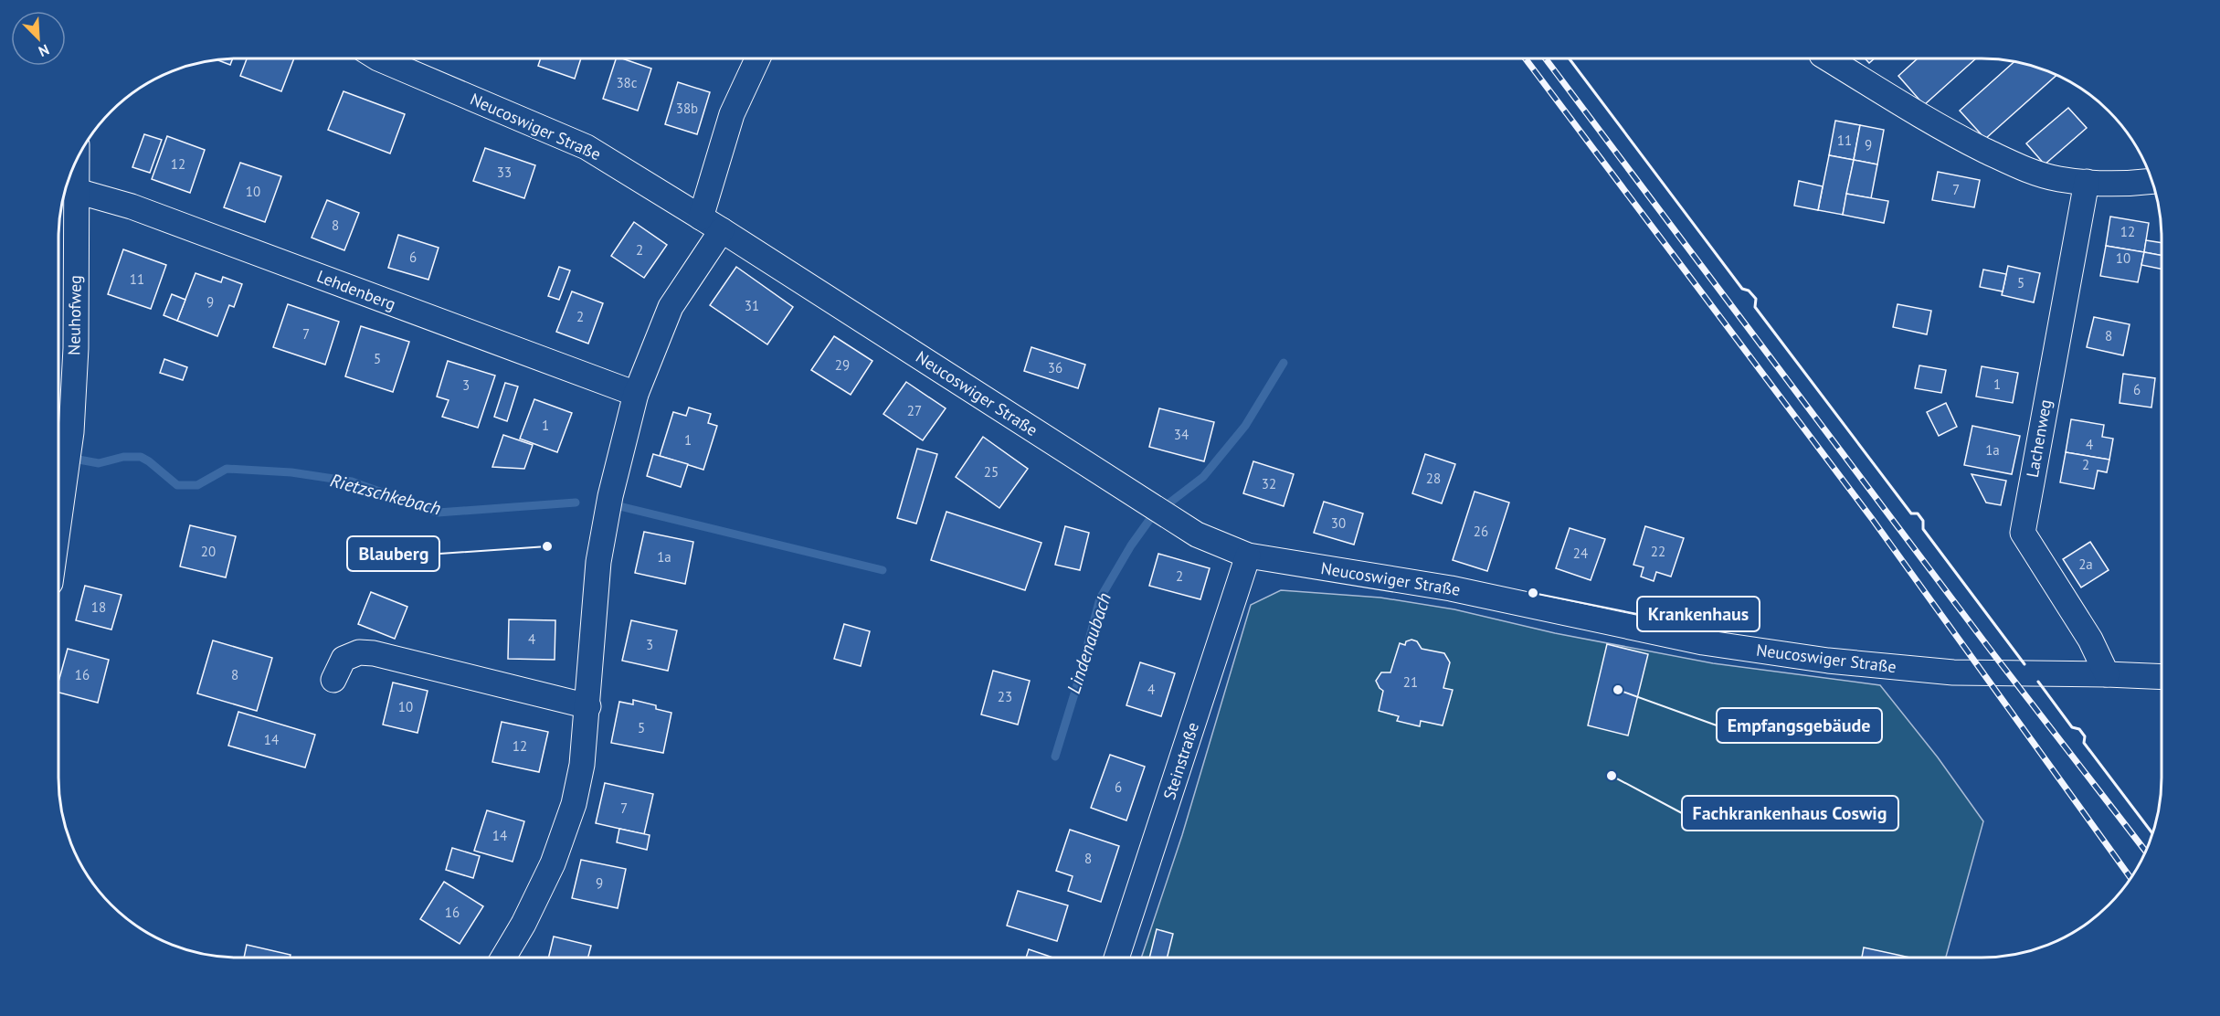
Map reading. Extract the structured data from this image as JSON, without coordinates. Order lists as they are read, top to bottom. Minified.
{"streets":{"street":["Neucoswiger Straße","Lehdenberg","Neuhofweg","Lachenweg","Steinstraße"]},"crossings":[["Neucoswiger Straße","Lachenweg"],["Neucoswiger Straße","Steinstraße"],["Lehdenberg","Neuhofweg"]],"water":["Rietzschkebach","Lindenaubach"],"places":["Blauberg","Krankenhaus","Empfangsgebäude","Fachkrankenhaus Coswig"],"house_numbers":["38c","38b","11","9","12","33","7","10","8","12","2","6","10","11","5","9","31","2","7","8","5","29","36","1","3","6","27","1","34","1","4","1a","2","25","28","32","30","26","20","22","24","1a","2a","2","18","4","3","16","8","21","4","23","10","5","14","12","6","7","14","8","9","16"],"north":"bottom right"}
